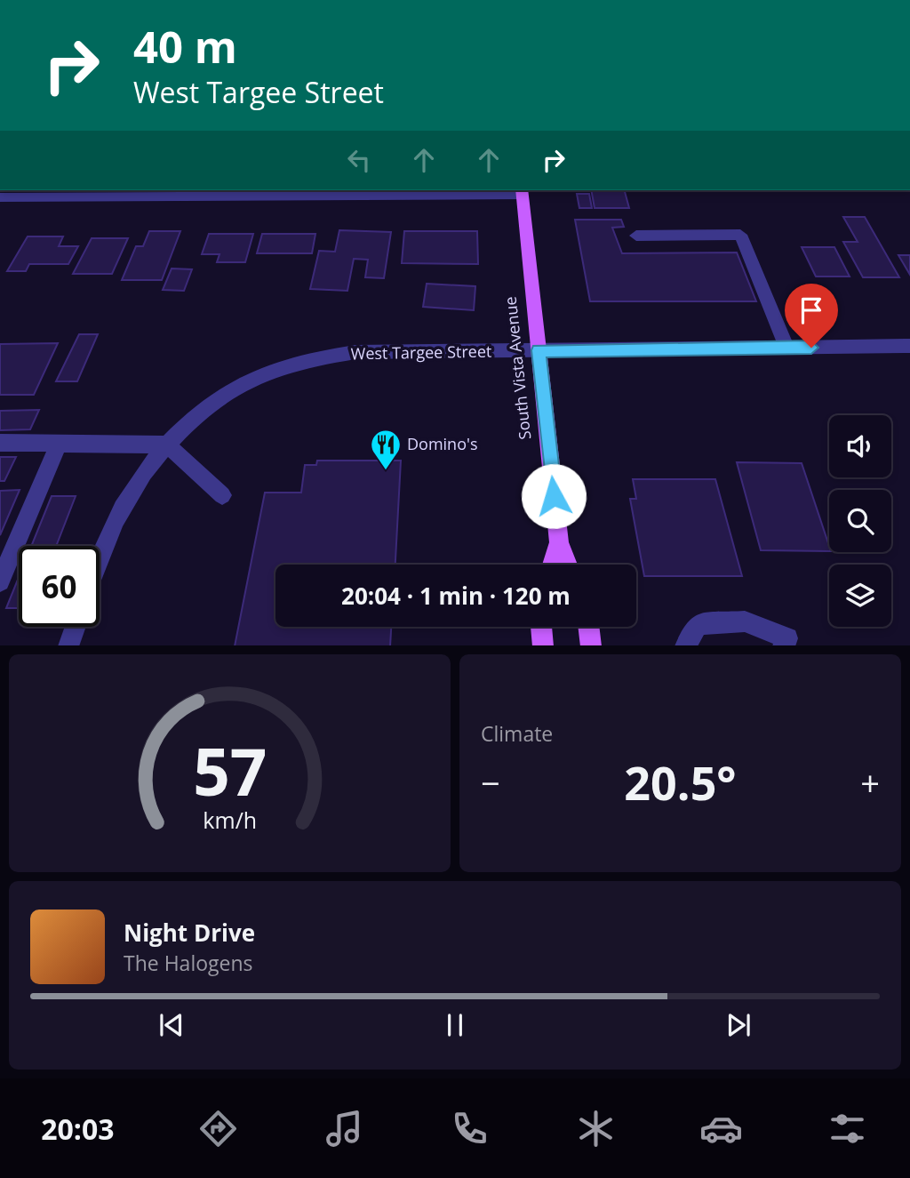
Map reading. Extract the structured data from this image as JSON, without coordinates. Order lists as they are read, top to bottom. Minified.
{"streets":{"main road":["South Vista Avenue"],"street":["West Targee Street"]},"crossings":[["West Targee Street","South Vista Avenue"]],"places":{"restaurant":["Domino's"]},"page":{"turn":["40 m","West Targee Street"],"limit":"60","trip":"20:04 · 1 min · 120 m","tile":"Climate","heat":["−","20.5°","+"],"song":["Night Drive","The Halogens"],"tabs":"20:03","gauge":["57","km/h"]}}
